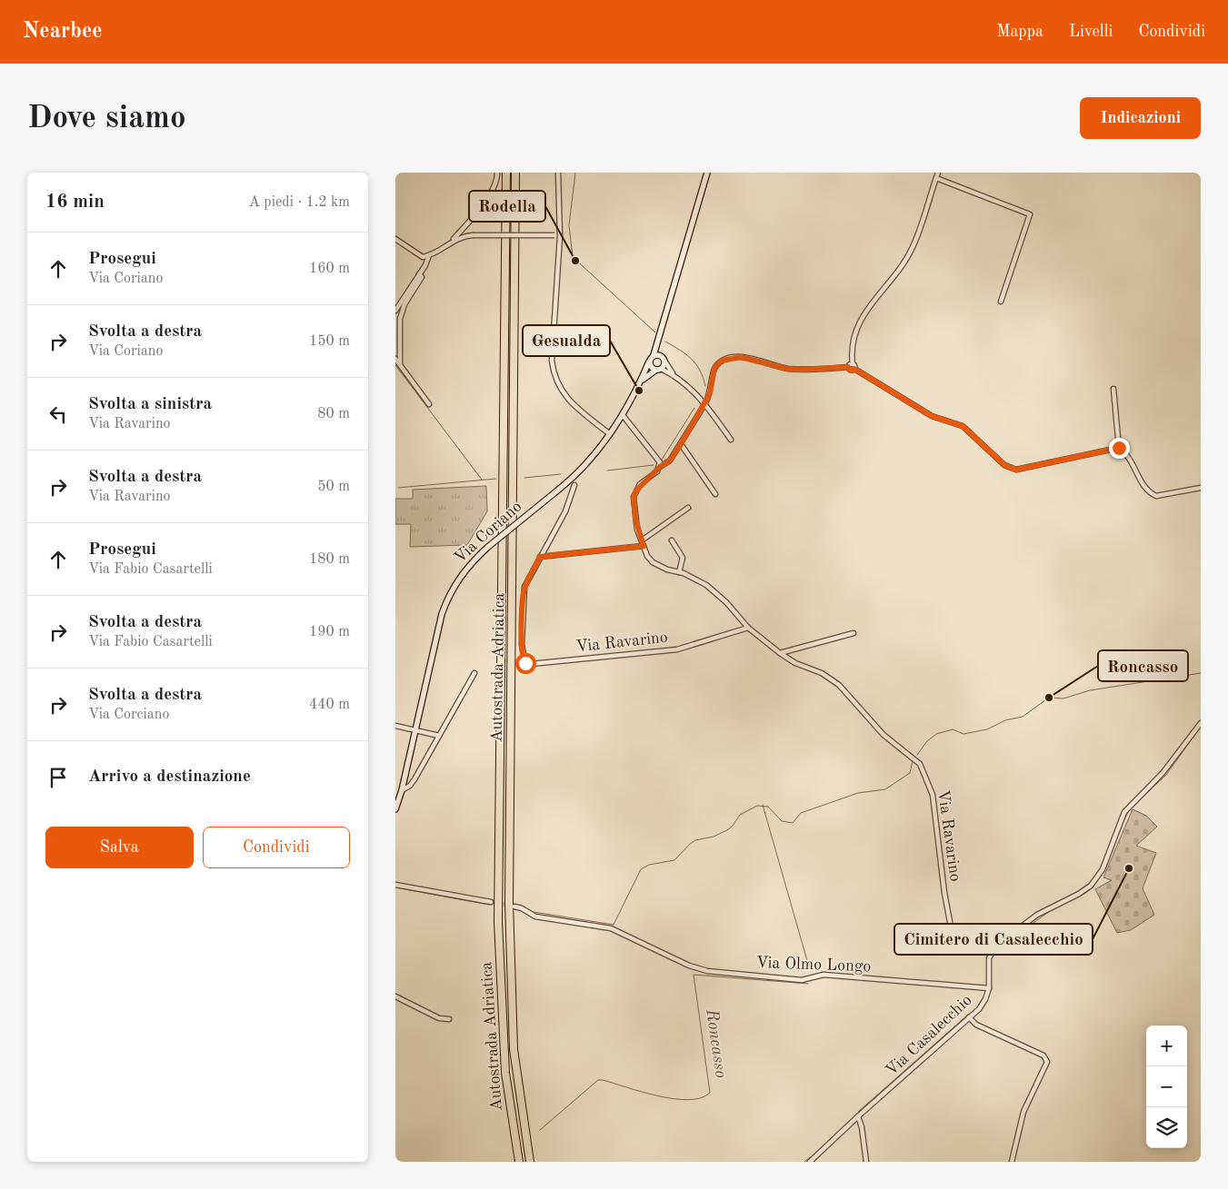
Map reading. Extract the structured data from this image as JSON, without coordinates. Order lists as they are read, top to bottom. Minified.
{"streets":{"highway":["Autostrada Adriatica"],"main road":["Via Coriano"],"street":["Via Ravarino","Via Olmo Longo","Via Casalecchio"]},"crossings":[["Via Ravarino","Via Casalecchio"],["Via Olmo Longo","Via Casalecchio"]],"water":["Roncasso"],"places":["Rodella","Gesualda","Roncasso","Cimitero di Casalecchio"],"page":{"header":"Nearbee","nav":["Mappa","Livelli","Condividi"],"buttons":["Indicazioni",["Salva","Condividi"]],"title":"Dove siamo","heading":["16 min","A piedi · 1.2 km"],"list":[["Prosegui","Via Coriano","160 m"],["Svolta a destra","Via Coriano","150 m"],["Svolta a sinistra","Via Ravarino","80 m"],["Svolta a destra","Via Ravarino","50 m"],["Prosegui","Via Fabio Casartelli","180 m"],["Svolta a destra","Via Fabio Casartelli","190 m"],["Svolta a destra","Via Corciano","440 m"],"Arrivo a destinazione"],"map_buttons":["+","−"]}}
